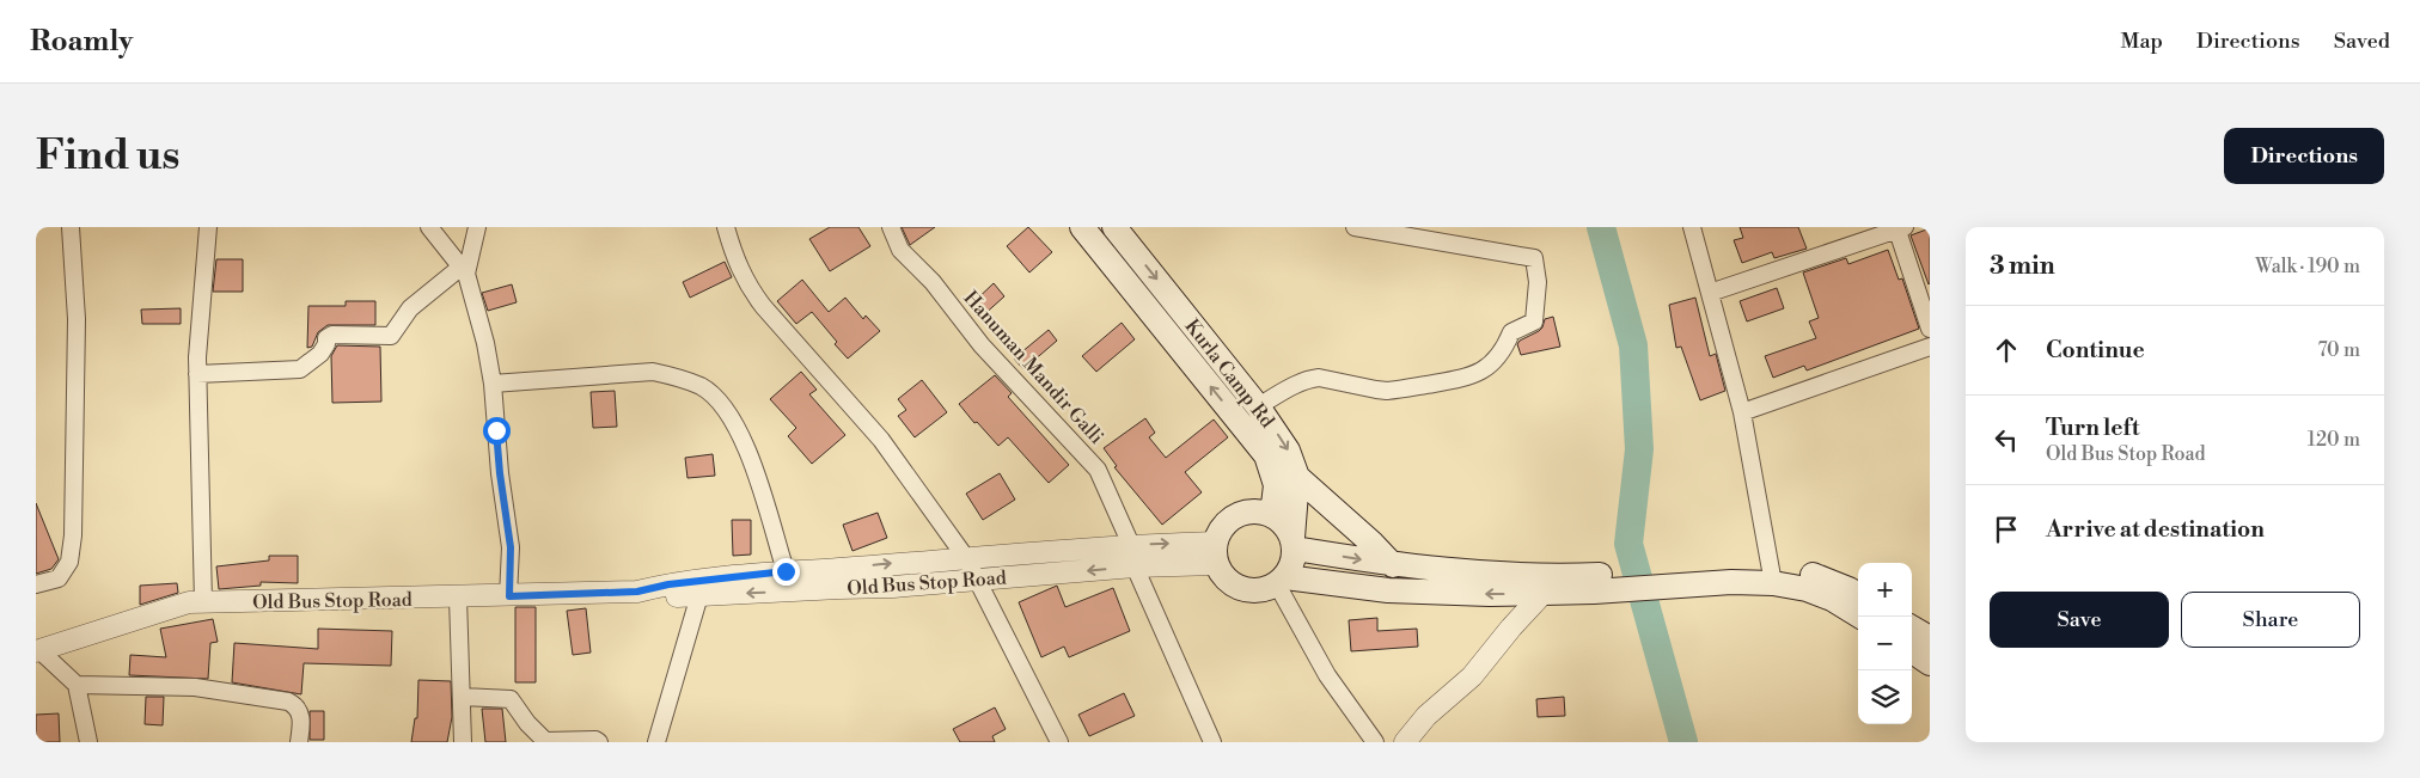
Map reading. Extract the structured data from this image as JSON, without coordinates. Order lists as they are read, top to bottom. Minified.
{"streets":{"main road":["Kurla Camp Rd"],"street":["Hanuman Mandir Galli","Old Bus Stop Road"]},"crossings":[["Hanuman Mandir Galli","Old Bus Stop Road"],["Kurla Camp Rd","Old Bus Stop Road"]],"page":{"header":"Roamly","nav":["Map","Directions","Saved"],"buttons":["Directions",["Save","Share"]],"title":"Find us","heading":["3 min","Walk · 190 m"],"list":[["Continue","70 m"],["Turn left","Old Bus Stop Road","120 m"],"Arrive at destination"],"map_buttons":["+","−"]}}
